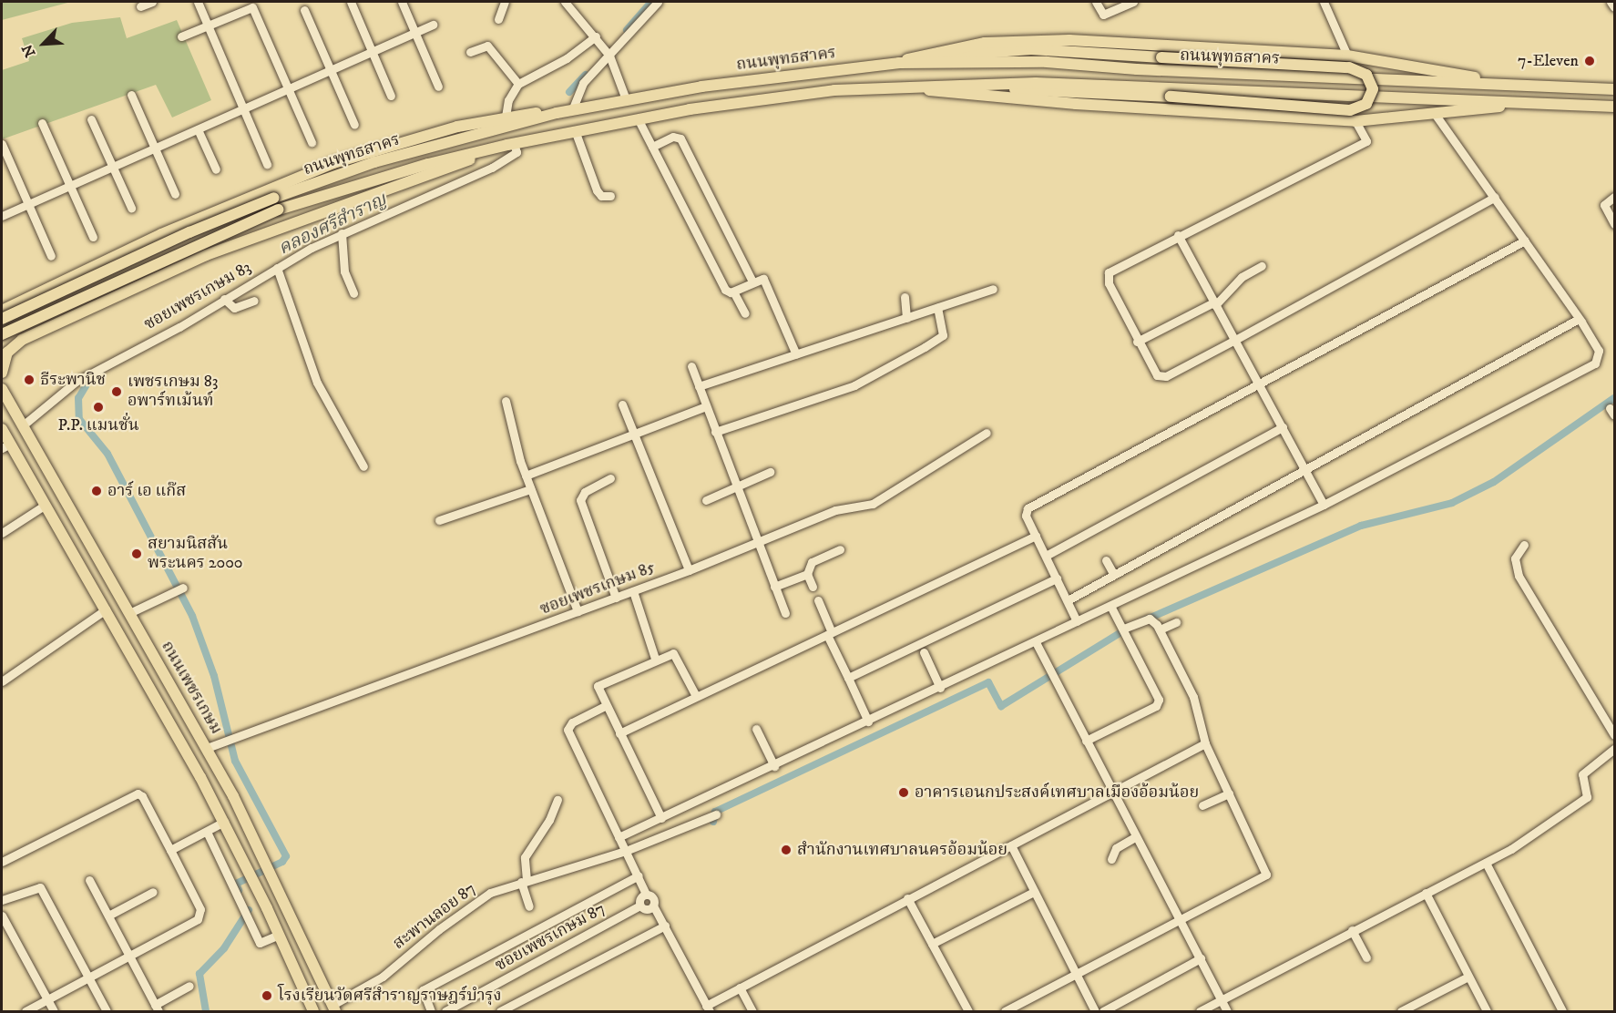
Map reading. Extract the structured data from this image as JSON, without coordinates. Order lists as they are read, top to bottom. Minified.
{"streets":{"main road":["ถนนพุทธสาคร","ถนนเพชรเกษม"],"street":["ซอยเพชรเกษม 83","ซอยเพชรเกษม 85","สะพานลอย 87","ซอยเพชรเกษม 87"]},"crossings":[["ถนนพุทธสาคร","ซอยเพชรเกษม 83"],["ซอยเพชรเกษม 83","ถนนเพชรเกษม"],["ซอยเพชรเกษม 85","ถนนเพชรเกษม"],["ถนนเพชรเกษม","สะพานลอย 87"]],"water":["คลองศรีสำราญ"],"places":["7-Eleven","ธีระพานิช","เพชรเกษม 83 อพาร์ทเม้นท์","P.P. แมนชั่น","อาร์ เอ แก๊ส","สยามนิสสัน พระนคร 2000","อาคารเอนกประสงค์เทศบาลเมืองอ้อมน้อย","สำนักงานเทศบาลนครอ้อมน้อย","โรงเรียนวัดศรีสําราญราษฎร์บํารุง"],"north":"bottom left"}
